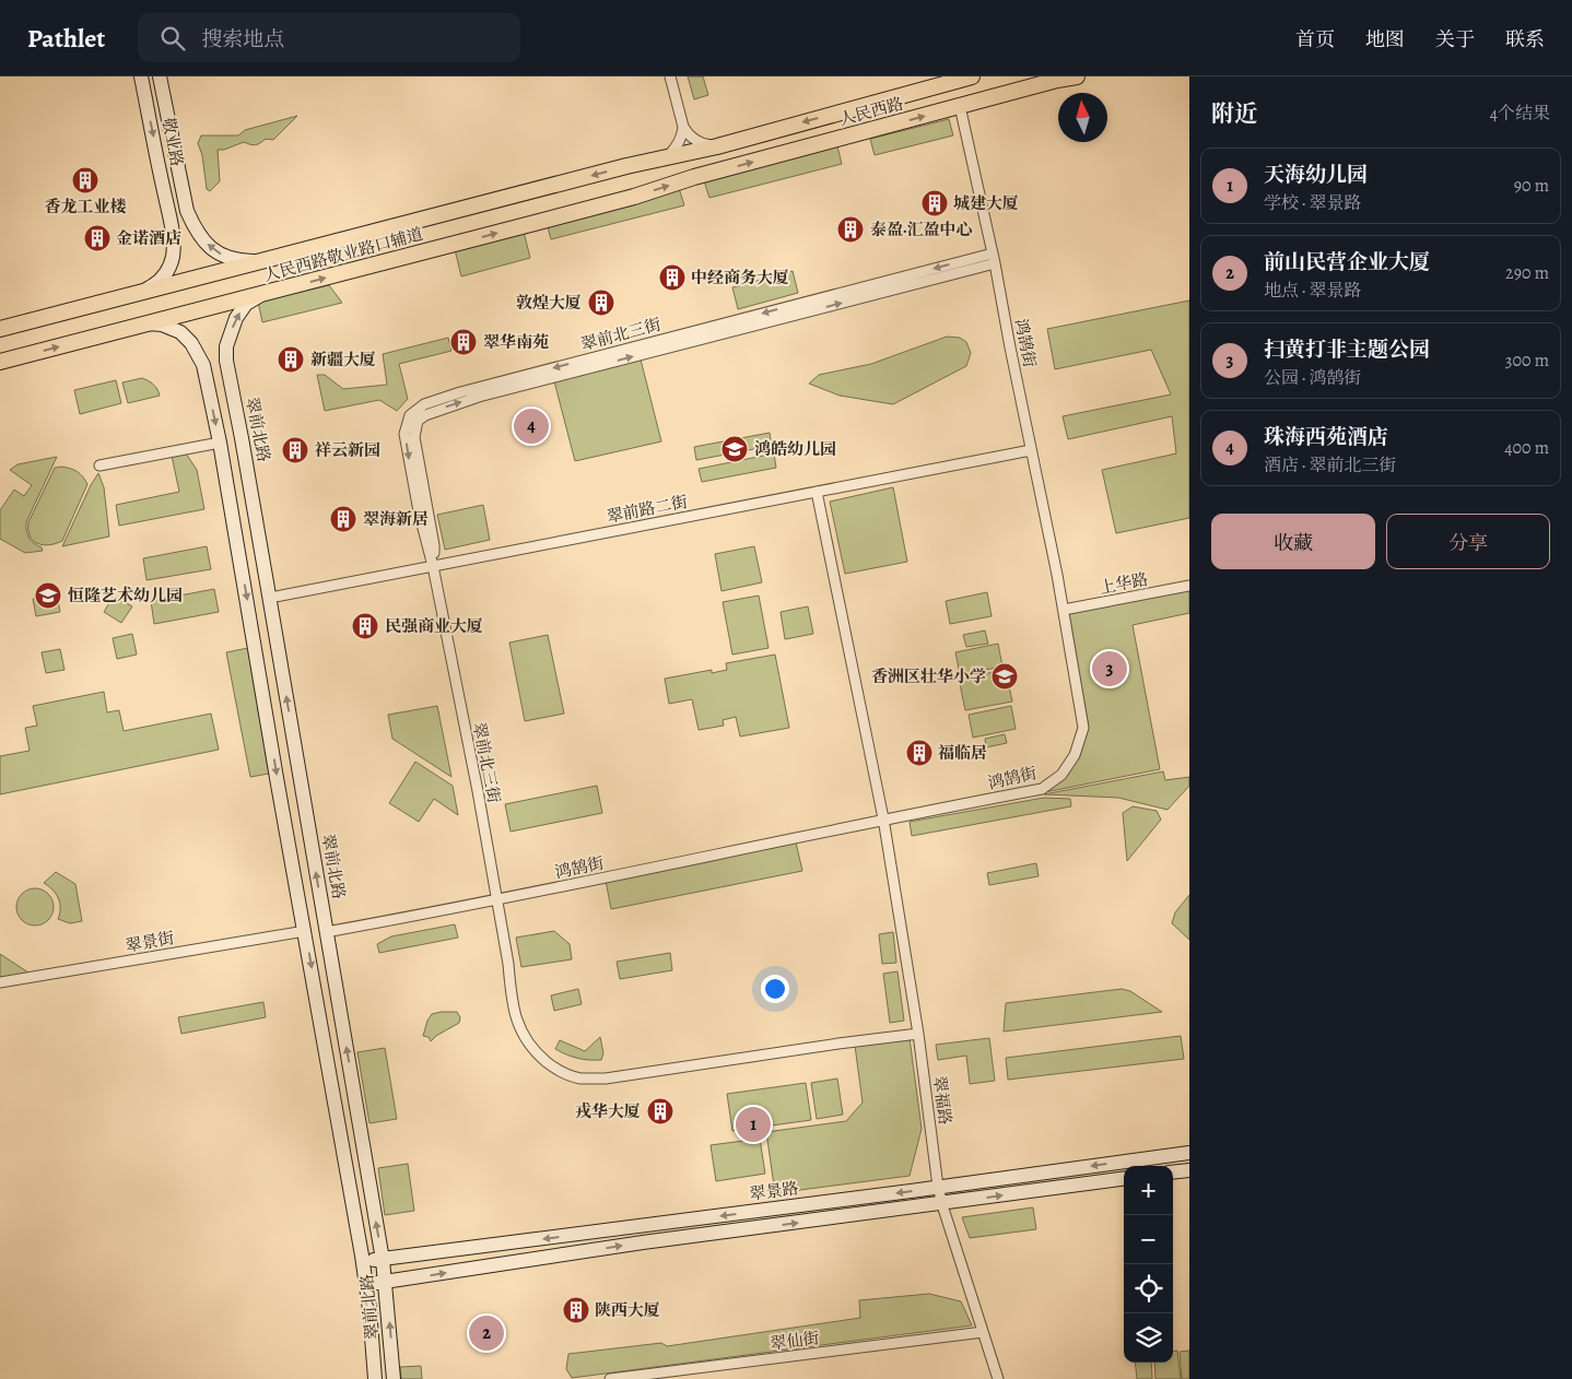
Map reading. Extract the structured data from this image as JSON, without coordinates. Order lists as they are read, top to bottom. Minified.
{"streets":{"main road":["人民西路","敬业路","人民西路敬业路口辅道","翠前北路","翠景路"],"street":["翠前北三街","鸿鹄街","翠前路二街","上华路","翠景街","翠福路","翠仙街"]},"crossings":[["人民西路","人民西路敬业路口辅道"],["人民西路","鸿鹄街"],["敬业路","人民西路敬业路口辅道"],["人民西路敬业路口辅道","翠前北路"],["翠前北三街","鸿鹄街"],["翠前北三街","翠前路二街"],["翠前北三街","翠福路"],["鸿鹄街","翠前北路"],["鸿鹄街","翠前路二街"],["鸿鹄街","上华路"],["鸿鹄街","翠福路"],["翠前北路","翠前路二街"],["翠前北路","翠景街"],["翠前北路","翠景路"],["翠前路二街","翠福路"],["翠福路","翠景路"],["翠福路","翠仙街"]],"places":{"building":["香龙工业楼","城建大厦","泰盈·汇盈中心","金诺酒店","中经商务大厦","敦煌大厦","翠华南苑","新疆大厦","祥云新园","翠海新居","民强商业大厦","福临居","戎华大厦","陕西大厦"],"school or university":["鸿皓幼儿园","恒隆艺术幼儿园","香洲区壮华小学"]},"north":"top","page":{"header":"Pathlet","search":"搜索地点","nav":["首页","地图","关于","联系"],"heading":["附近","4个结果"],"list":[{"mark":"1","name":"天海幼儿园","note":"学校 · 翠景路","value":"90 m"},{"mark":"2","name":"前山民营企业大厦","note":"地点 · 翠景路","value":"290 m"},{"mark":"3","name":"扫黄打非主题公园","note":"公园 · 鸿鹄街","value":"300 m"},{"mark":"4","name":"珠海西苑酒店","note":"酒店 · 翠前北三街","value":"400 m"}],"pins":["4","3","1","2"],"buttons":["收藏","分享"],"map_buttons":["+","−"]}}
